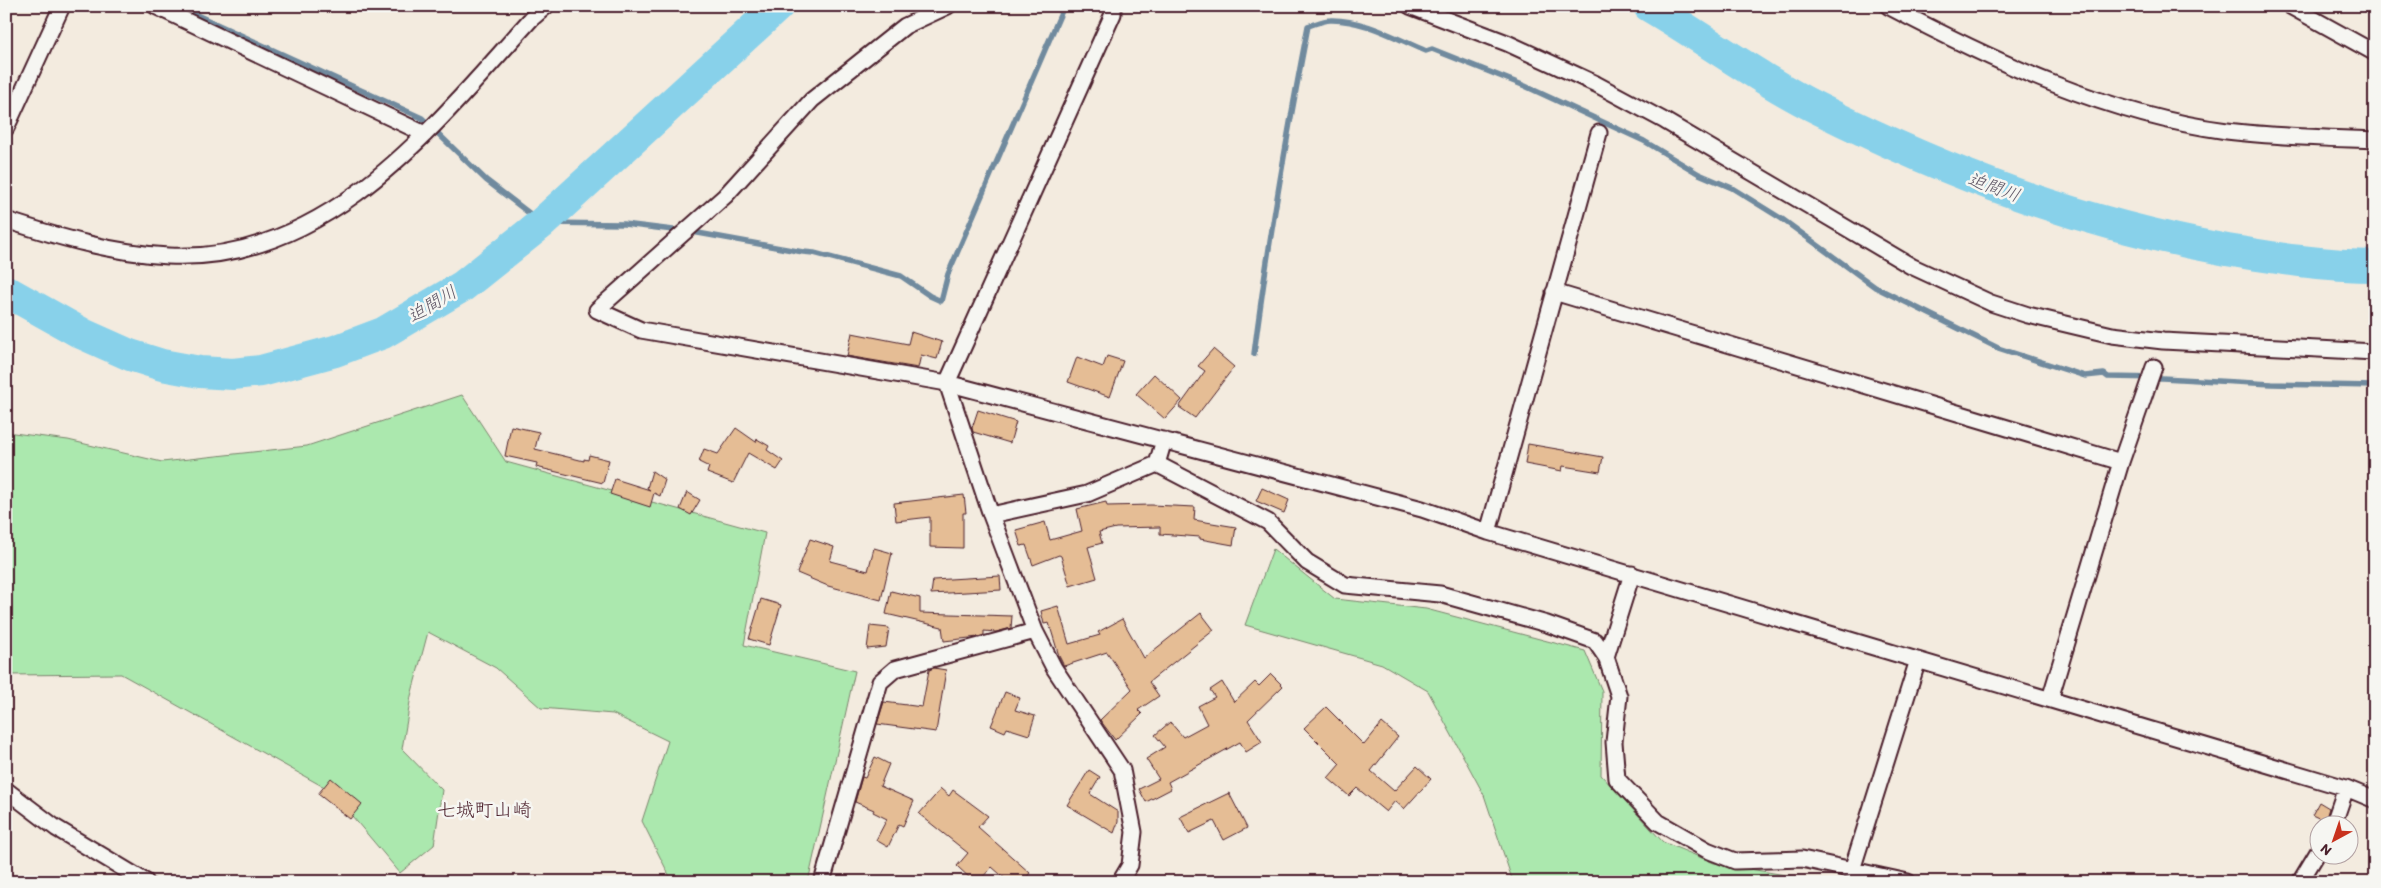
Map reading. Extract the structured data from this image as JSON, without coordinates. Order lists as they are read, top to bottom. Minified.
{"districts":["七城町山崎"],"water":["迫間川"],"north":"bottom left"}
